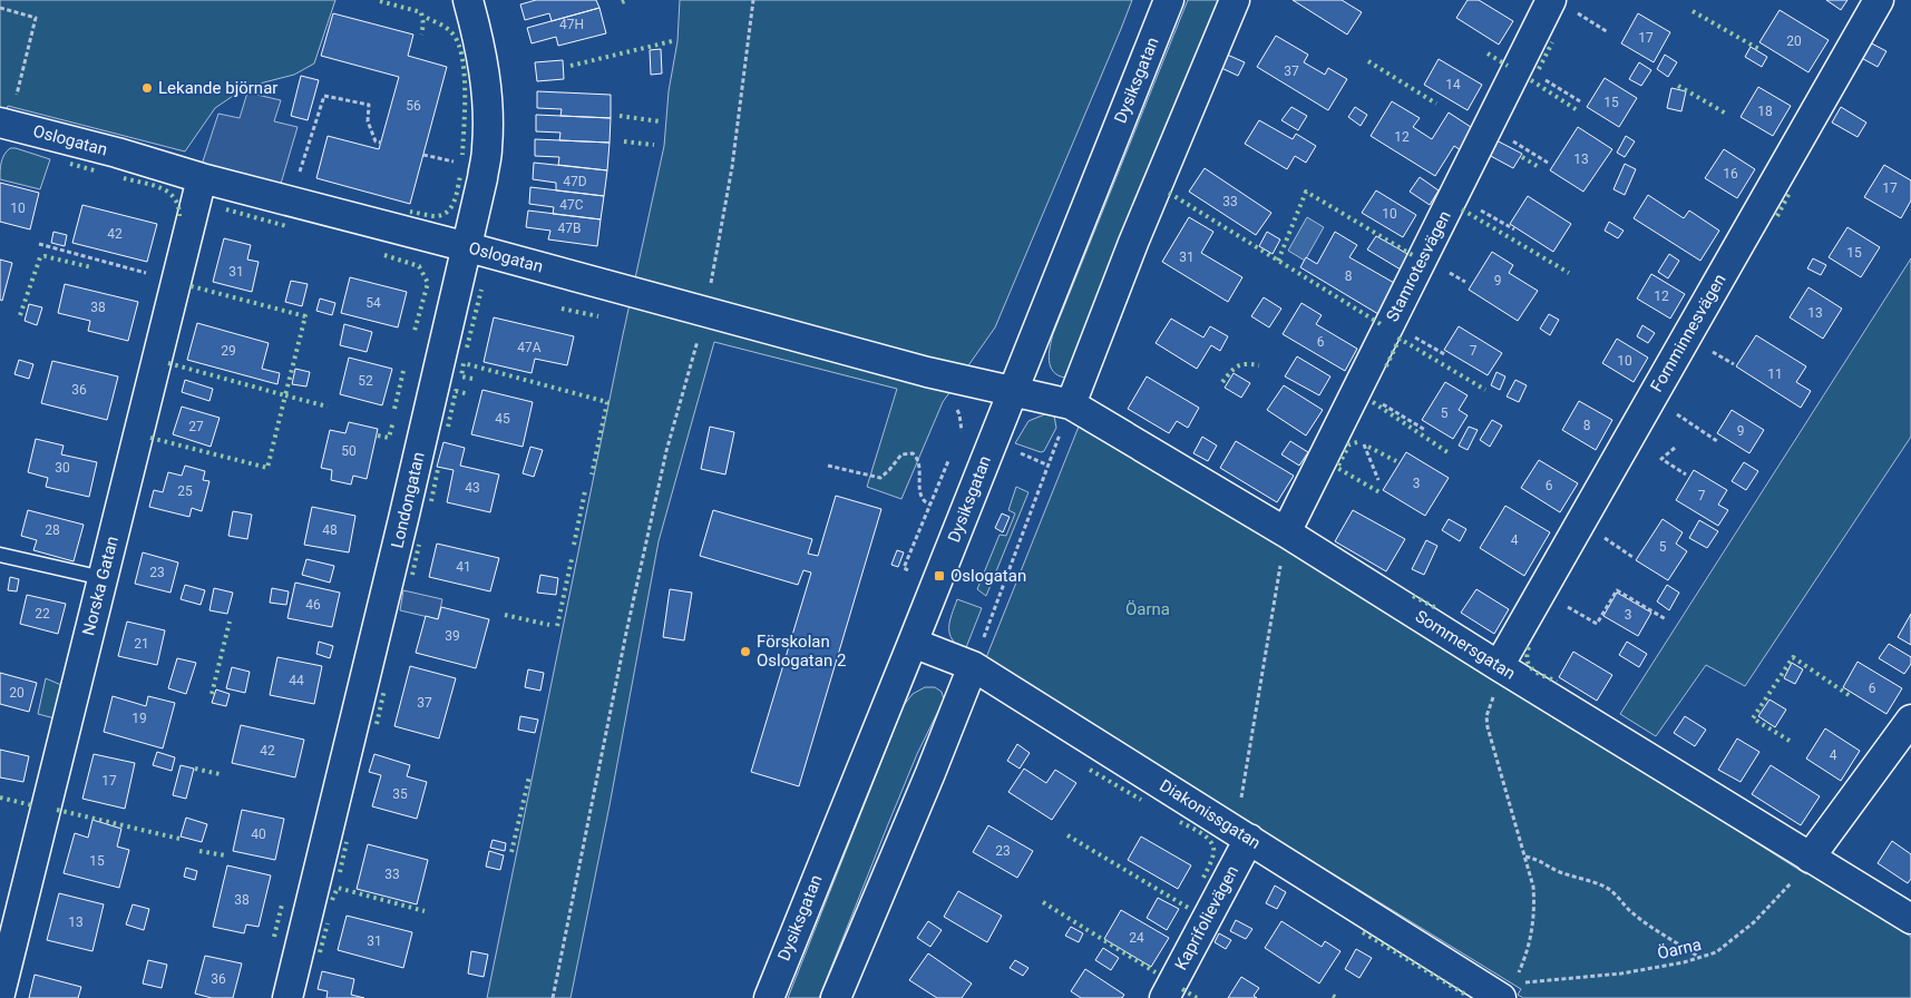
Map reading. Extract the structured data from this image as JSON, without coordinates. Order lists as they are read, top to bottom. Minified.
{"streets":{"street":["Dysiksgatan","Oslogatan","Stamrotesvägen","Fornminnesvägen","Londongatan","Norska Gatan","Sommersgatan","Diakonissgatan","Kaprifolievägen"],"path":["Öarna"]},"crossings":[["Dysiksgatan","Oslogatan"],["Dysiksgatan","Sommersgatan"],["Dysiksgatan","Diakonissgatan"],["Oslogatan","Londongatan"],["Oslogatan","Norska Gatan"],["Oslogatan","Sommersgatan"],["Stamrotesvägen","Sommersgatan"],["Fornminnesvägen","Sommersgatan"],["Sommersgatan","Öarna"],["Diakonissgatan","Kaprifolievägen"],["Diakonissgatan","Öarna"]],"parks":["Öarna"],"places":{"other":["Lekande björnar","Förskolan Oslogatan 2"],"transit":["Oslogatan"]},"house_numbers":["47H","17","20","37","14","15","56","18","12","13","16","47D","17","33","47C","10","10","47B","42","15","31","31","8","9","12","54","38","13","6","47A","29","7","10","11","52","36","5","45","8","27","9","50","30","3","6","43","25","7","28","48","4","5","41","23","46","22","3","39","21","44","6","20","37","19","42","4","17","35","40","23","15","33","38","13","24","31","36"]}
